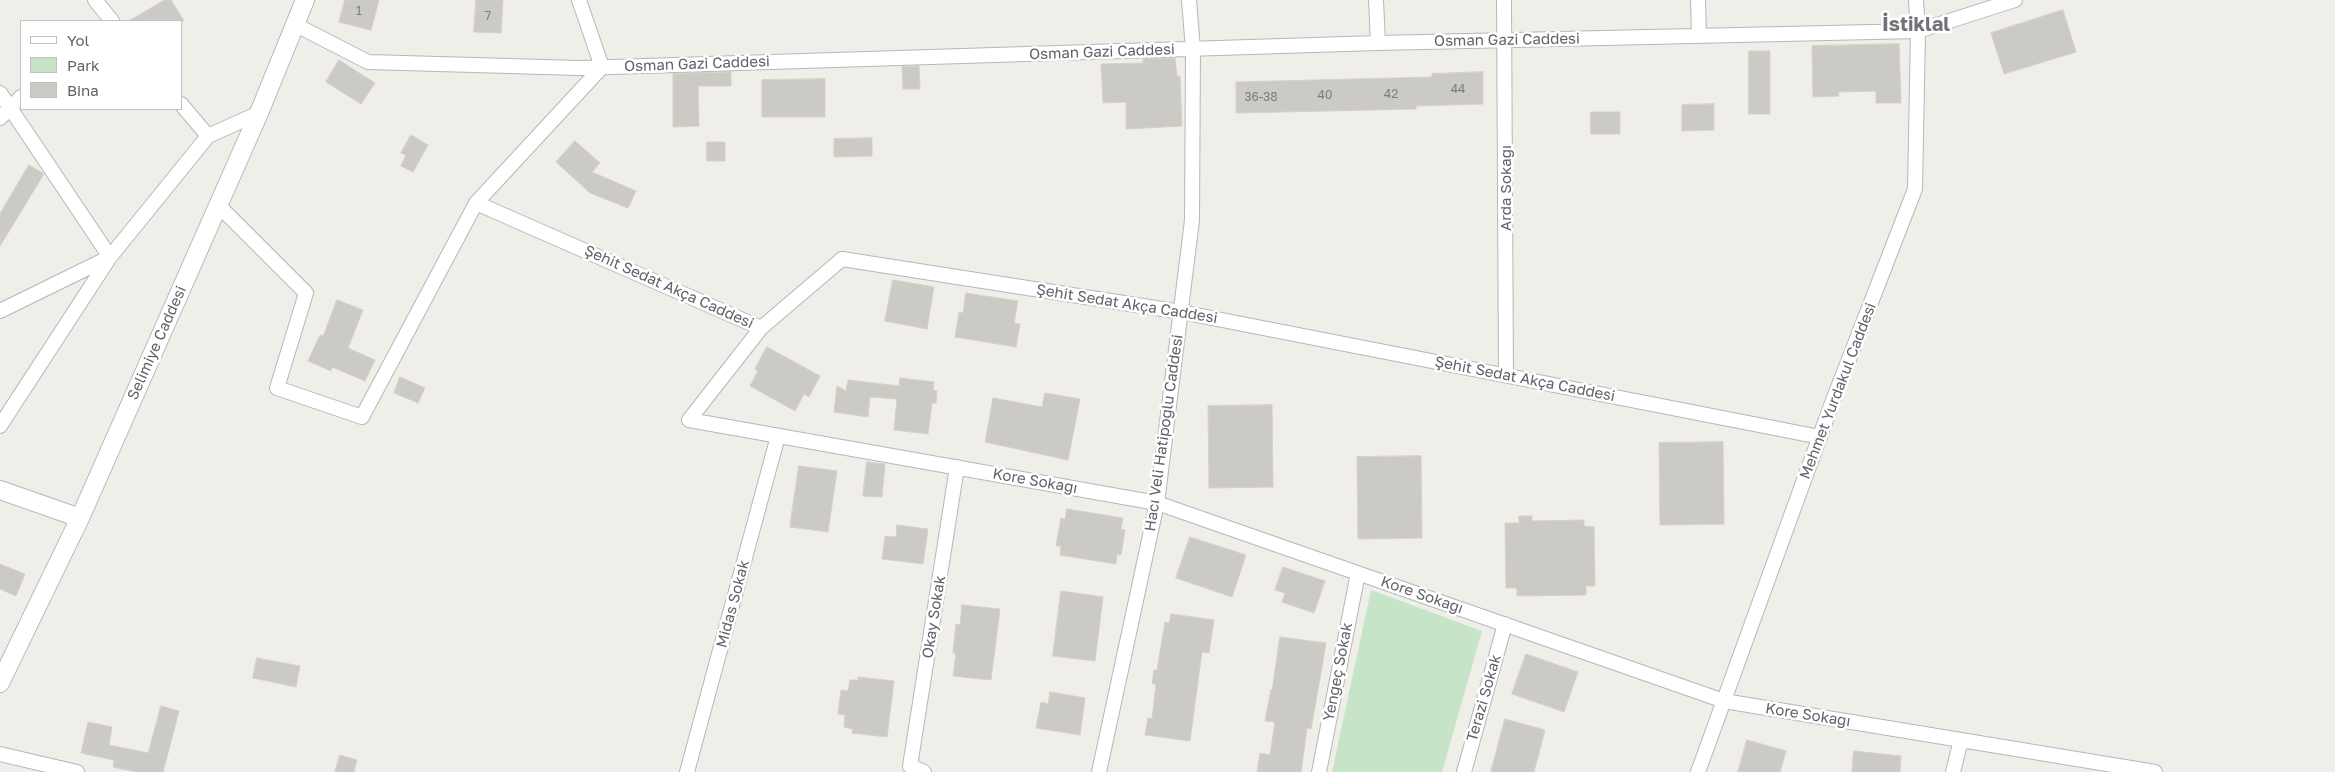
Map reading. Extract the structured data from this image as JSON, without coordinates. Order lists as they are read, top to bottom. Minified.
{"streets":{"street":["Osman Gazi Caddesi","Arda Sokağı","Şehit Sedat Akça Caddesi","Selimiye Caddesi","Mehmet Yurdakul Caddesi","Hacı Veli Hatipoğlu Caddesi","Kore Sokağı","Midas Sokak","Okay Sokak","Yengeç Sokak","Terazi Sokak"]},"crossings":[["Osman Gazi Caddesi","Arda Sokağı"],["Osman Gazi Caddesi","Selimiye Caddesi"],["Osman Gazi Caddesi","Mehmet Yurdakul Caddesi"],["Osman Gazi Caddesi","Hacı Veli Hatipoğlu Caddesi"],["Arda Sokağı","Şehit Sedat Akça Caddesi"],["Şehit Sedat Akça Caddesi","Mehmet Yurdakul Caddesi"],["Şehit Sedat Akça Caddesi","Hacı Veli Hatipoğlu Caddesi"],["Şehit Sedat Akça Caddesi","Kore Sokağı"],["Mehmet Yurdakul Caddesi","Kore Sokağı"],["Hacı Veli Hatipoğlu Caddesi","Kore Sokağı"],["Kore Sokağı","Midas Sokak"],["Kore Sokağı","Okay Sokak"],["Kore Sokağı","Yengeç Sokak"],["Kore Sokağı","Terazi Sokak"]],"districts":["İstiklal"],"house_numbers":["1","7","44","42","40","36-38"],"legend":["Yol","Park","Bina"]}
